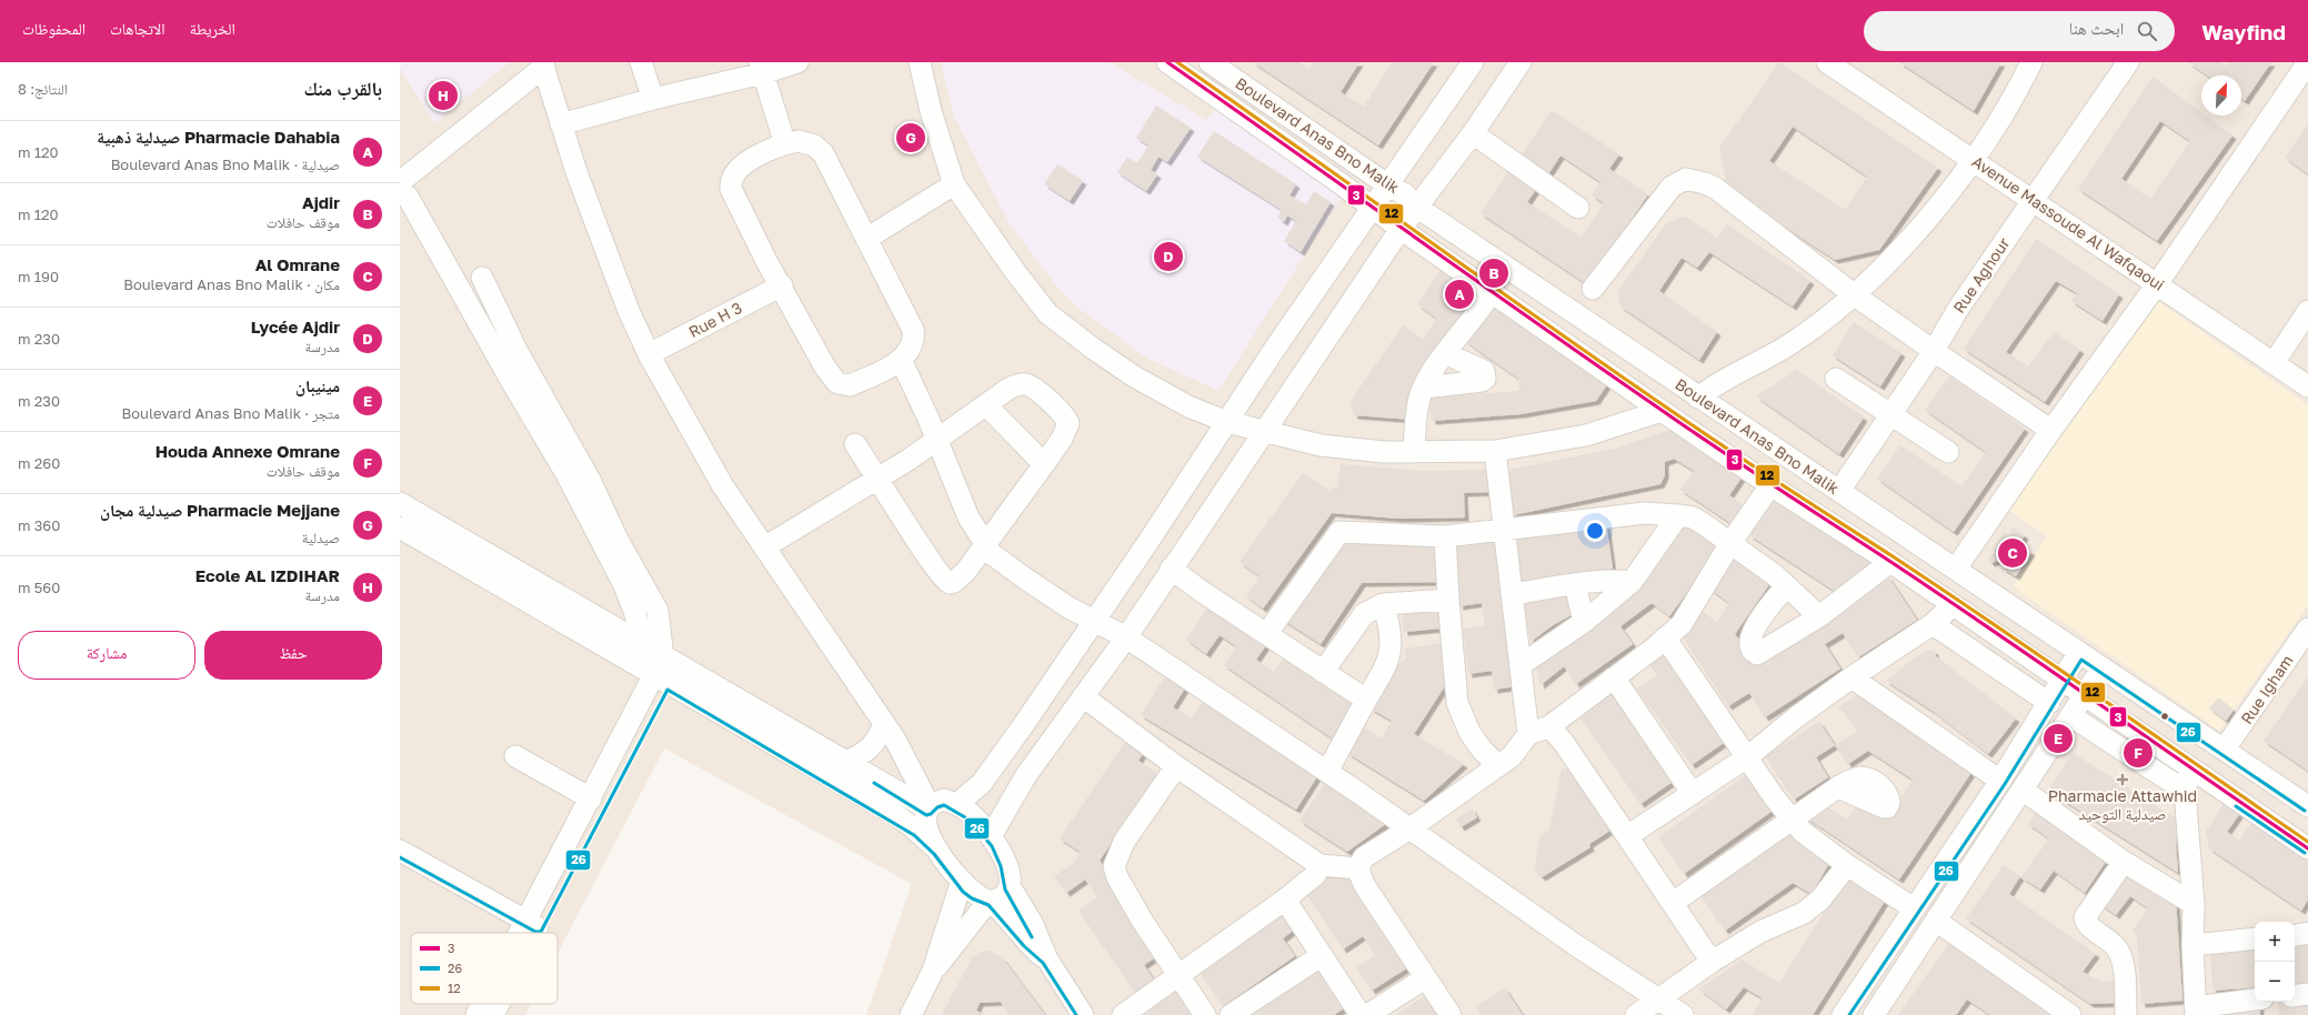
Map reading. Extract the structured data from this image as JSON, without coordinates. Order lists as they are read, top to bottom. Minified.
{"streets":{"street":["Boulevard Anas Bno Malik","Avenue Massoude Al Wafqaoui","Rue Aghour","Rue H 3","Rue Igham"]},"crossings":[["Boulevard Anas Bno Malik","Rue Aghour"],["Boulevard Anas Bno Malik","Rue Igham"],["Avenue Massoude Al Wafqaoui","Rue Aghour"]],"places":{"health":["Pharmacie Attawhid صيدلية التوحيد"]},"lines":["transit line 3","transit line 12","transit line 26"],"legend":["3","26","12"],"north":"top right","page":{"header":"Wayfind","search":"ابحث هنا","nav":["الخريطة","الاتجاهات","المحفوظات"],"heading":["بالقرب منك","النتائج: 8"],"pins":["H","G","D","B","A","C","E","F"],"list":[{"mark":"A","name":"Pharmacie Dahabia صيدلية ذهبية","note":"صيدلية · Boulevard Anas Bno Malik","value":"120 m"},{"mark":"B","name":"Ajdir","note":"موقف حافلات","value":"120 m"},{"mark":"C","name":"Al Omrane","note":"مكان · Boulevard Anas Bno Malik","value":"190 m"},{"mark":"D","name":"Lycée Ajdir","note":"مدرسة","value":"230 m"},{"mark":"E","name":"مينيبان","note":"متجر · Boulevard Anas Bno Malik","value":"230 m"},{"mark":"F","name":"Houda Annexe Omrane","note":"موقف حافلات","value":"260 m"},{"mark":"G","name":"Pharmacie Mejjane صيدلية مجان","note":"صيدلية","value":"360 m"},{"mark":"H","name":"Ecole AL IZDIHAR","note":"مدرسة","value":"560 m"}],"buttons":["حفظ","مشاركة"],"map_buttons":["+","−"]}}
